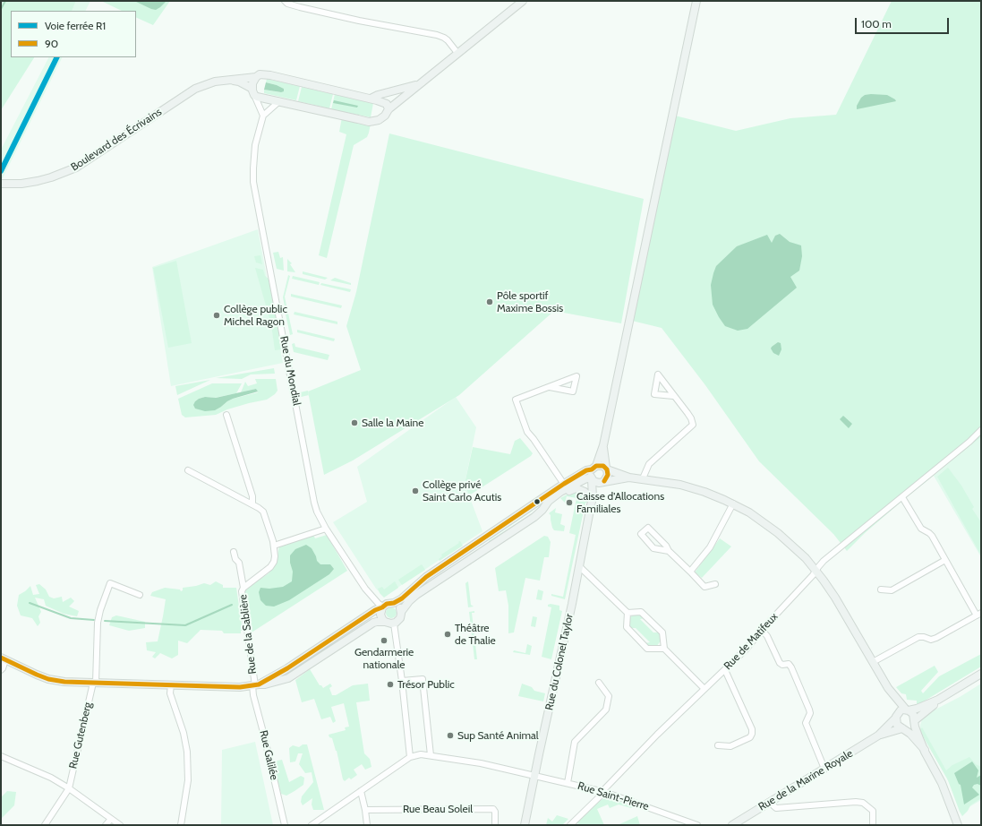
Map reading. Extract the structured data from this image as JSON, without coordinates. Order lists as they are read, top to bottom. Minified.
{"streets":{"main road":["Boulevard des Écrivains","Rue du Colonel Taylor","Rue de la Marine Royale"],"street":["Rue du Mondial","Rue de la Sablière","Rue de Matifeux","Rue Gutenberg","Rue Galilée","Rue Saint-Pierre","Rue Beau Soleil"]},"crossings":[["Rue de la Sablière","Rue Galilée"],["Rue de Matifeux","Rue Saint-Pierre"],["Rue du Colonel Taylor","Rue Saint-Pierre"]],"places":["Pôle sportif Maxime Bossis","Collège public Michel Ragon","Salle la Maine","Collège privé Saint Carlo Acutis","Caisse d'Allocations Familiales","Théâtre de Thalie","Gendarmerie nationale","Trésor Public","Sup Santé Animal"],"lines":["rail line R1","transit line 90"],"legend":["Voie ferrée R1","90"],"scale_bar":"100 m"}
